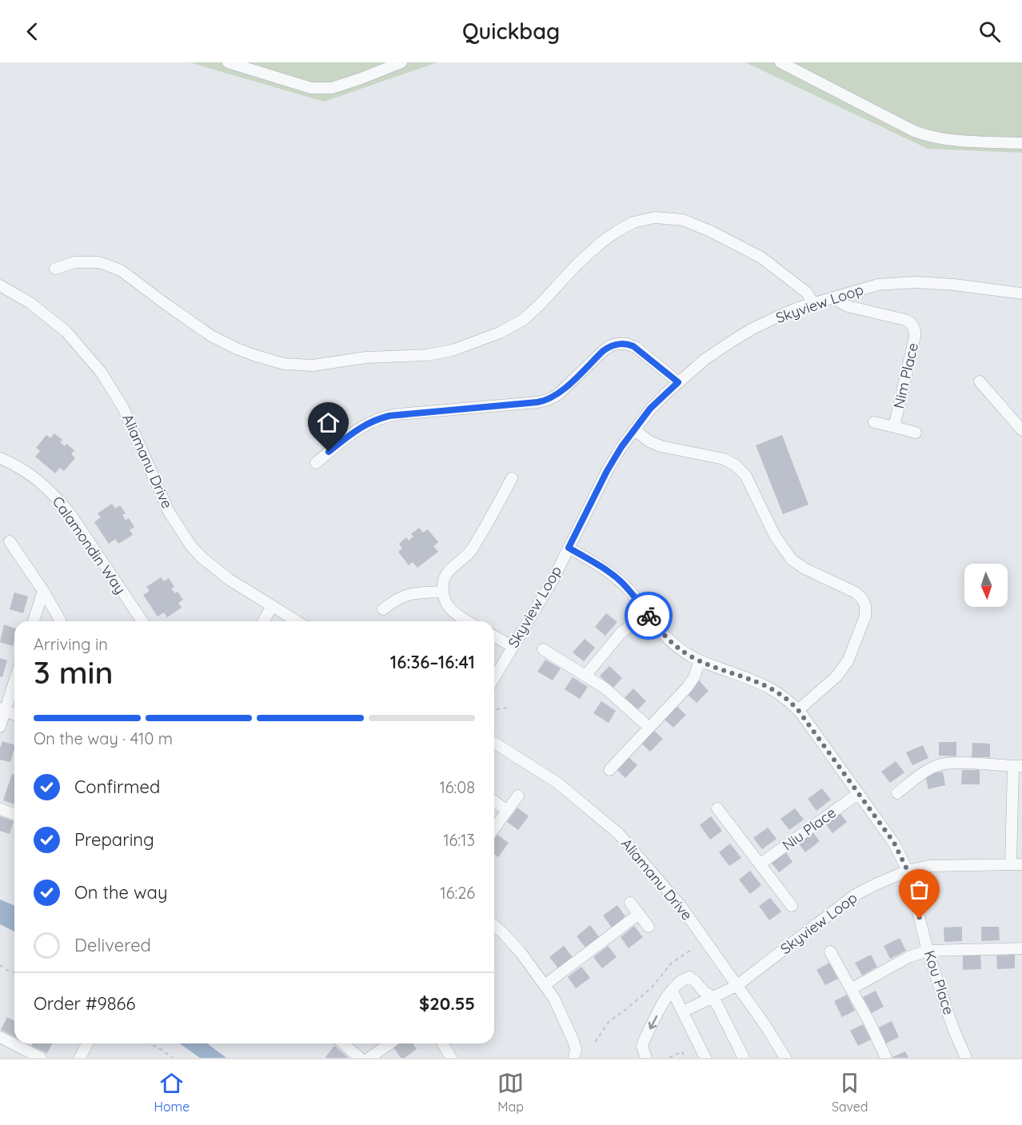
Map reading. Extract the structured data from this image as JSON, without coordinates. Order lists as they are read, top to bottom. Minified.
{"streets":{"street":["Skyview Loop","Nim Place","Aliamanu Drive","Calamondin Way","Niu Place","Kou Place"]},"crossings":[["Skyview Loop","Nim Place"],["Skyview Loop","Aliamanu Drive"],["Skyview Loop","Kou Place"],["Niu Place","Kou Place"]],"north":"bottom","page":{"header":"Quickbag","heading":["3 min","Arriving in","16:36–16:41"],"panel":["Order #9866","$20.55"],"bar":"On the way · 410 m","list":[["Confirmed","16:08"],["Preparing","16:13"],["On the way","16:26"],"Delivered"],"tabs":["Home","Map","Saved"]}}
